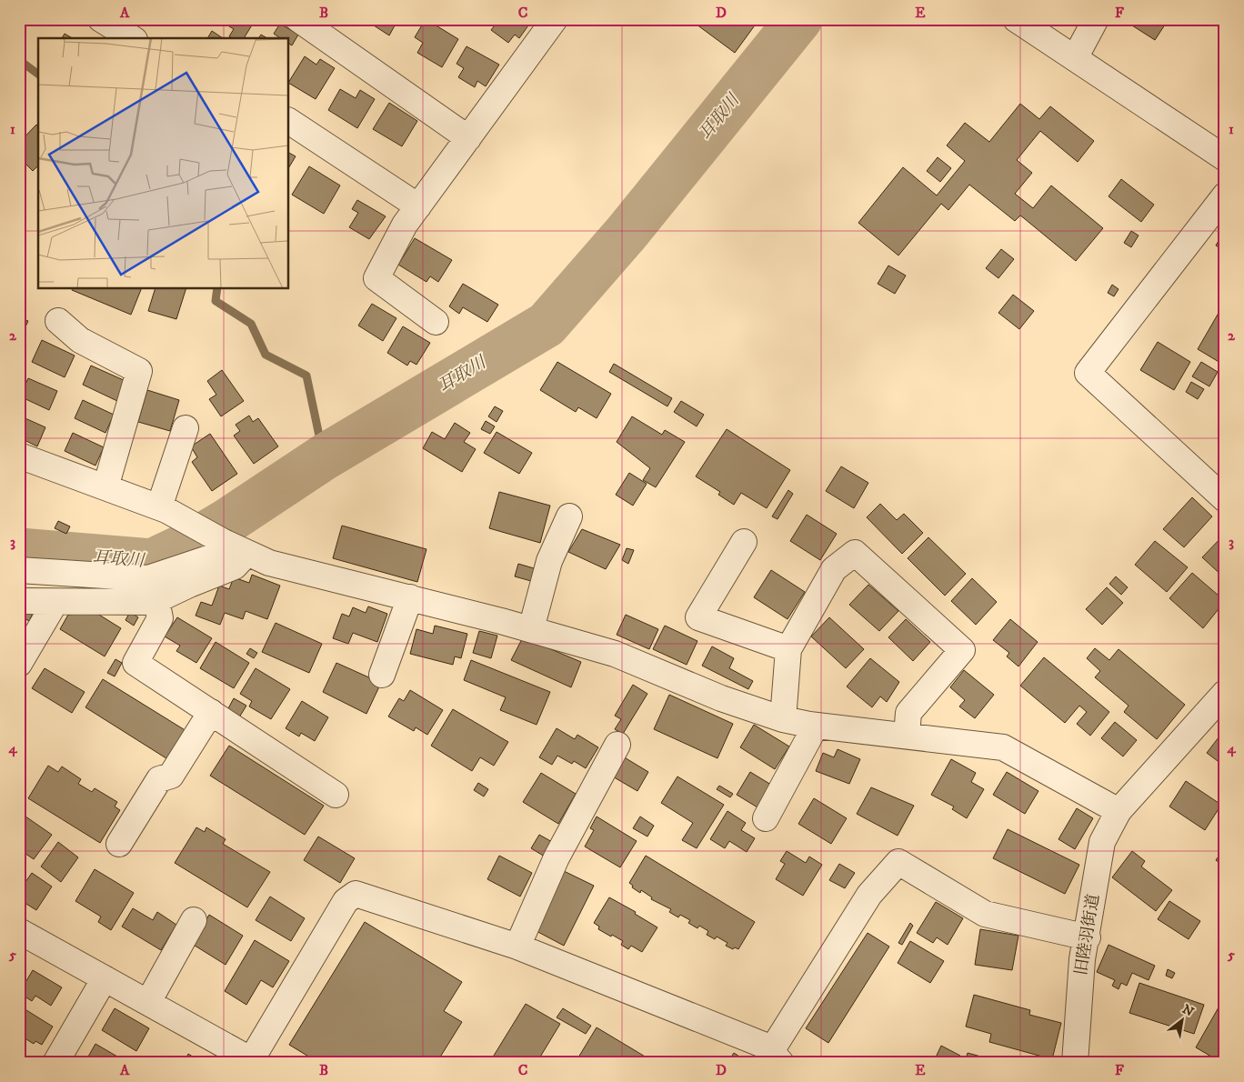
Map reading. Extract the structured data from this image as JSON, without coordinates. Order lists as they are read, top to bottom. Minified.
{"streets":{"street":["旧陸羽街道"]},"water":["耳取川"],"north":"top right","grid":{"columns":["A","B","C","D","E","F"],"rows":["1","2","3","4","5"]}}
